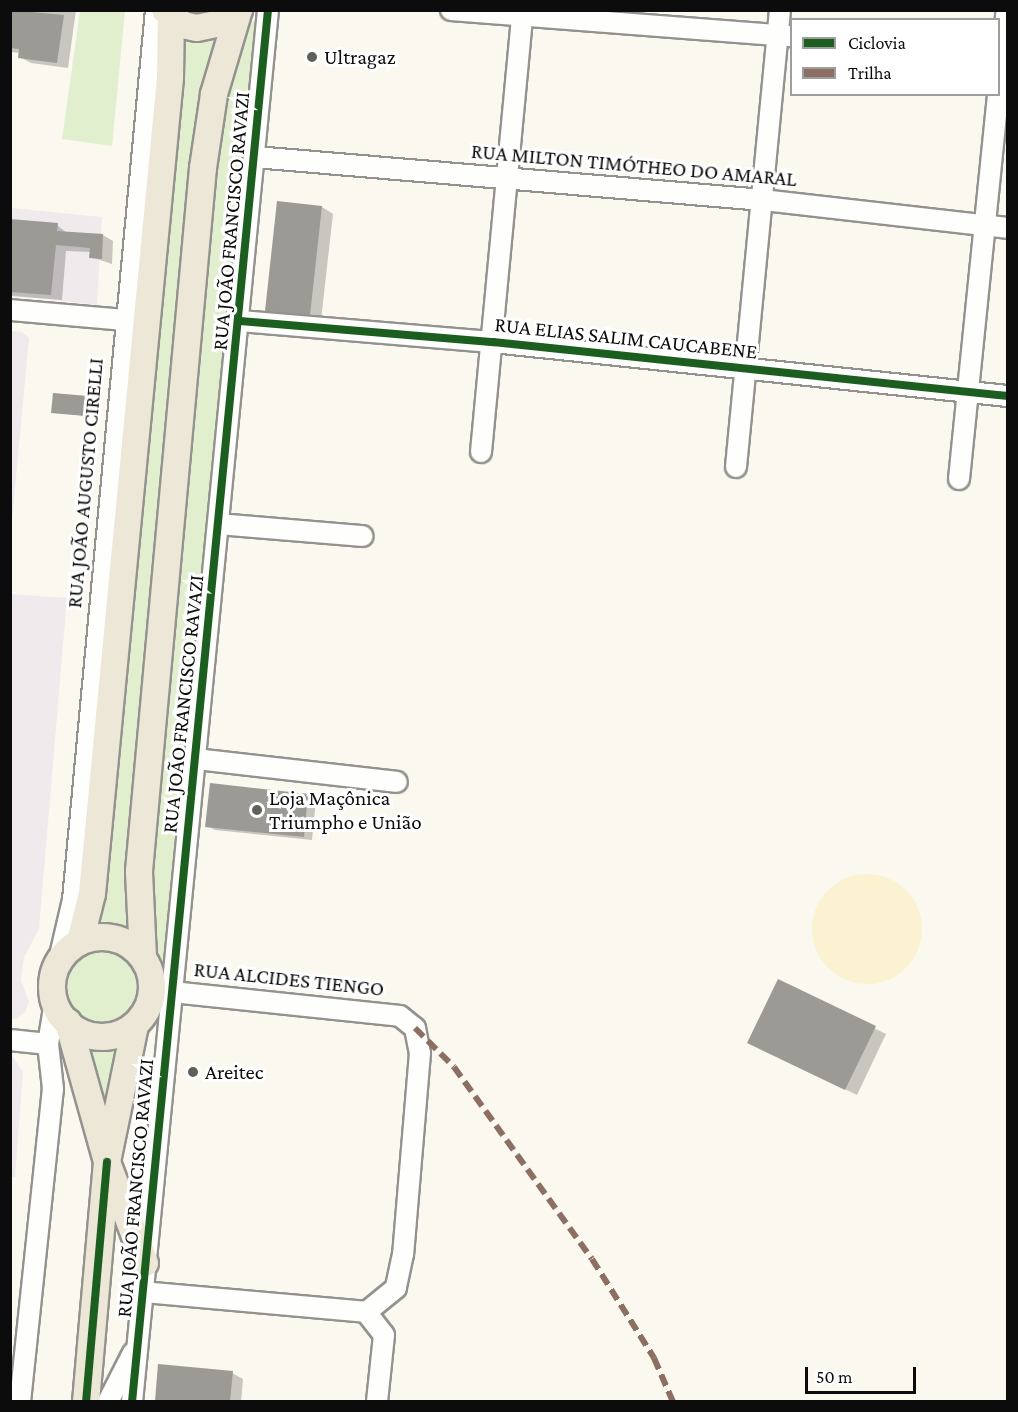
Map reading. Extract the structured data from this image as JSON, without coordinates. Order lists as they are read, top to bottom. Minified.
{"streets":{"street":["RUA MILTON TIMÓTHEO DO AMARAL","RUA JOÃO FRANCISCO RAVAZI","RUA ELIAS SALIM CAUCABENE","RUA JOÃO AUGUSTO CIRELLI","RUA ALCIDES TIENGO"]},"crossings":[["RUA MILTON TIMÓTHEO DO AMARAL","RUA JOÃO FRANCISCO RAVAZI"],["RUA JOÃO FRANCISCO RAVAZI","RUA ELIAS SALIM CAUCABENE"],["RUA JOÃO FRANCISCO RAVAZI","RUA JOÃO AUGUSTO CIRELLI"],["RUA JOÃO FRANCISCO RAVAZI","RUA ALCIDES TIENGO"],["RUA JOÃO AUGUSTO CIRELLI","RUA ALCIDES TIENGO"]],"places":["Ultragaz","Loja Maçônica Triumpho e União","Areitec"],"legend":["Ciclovia","Trilha"],"scale_bar":"50 m"}
